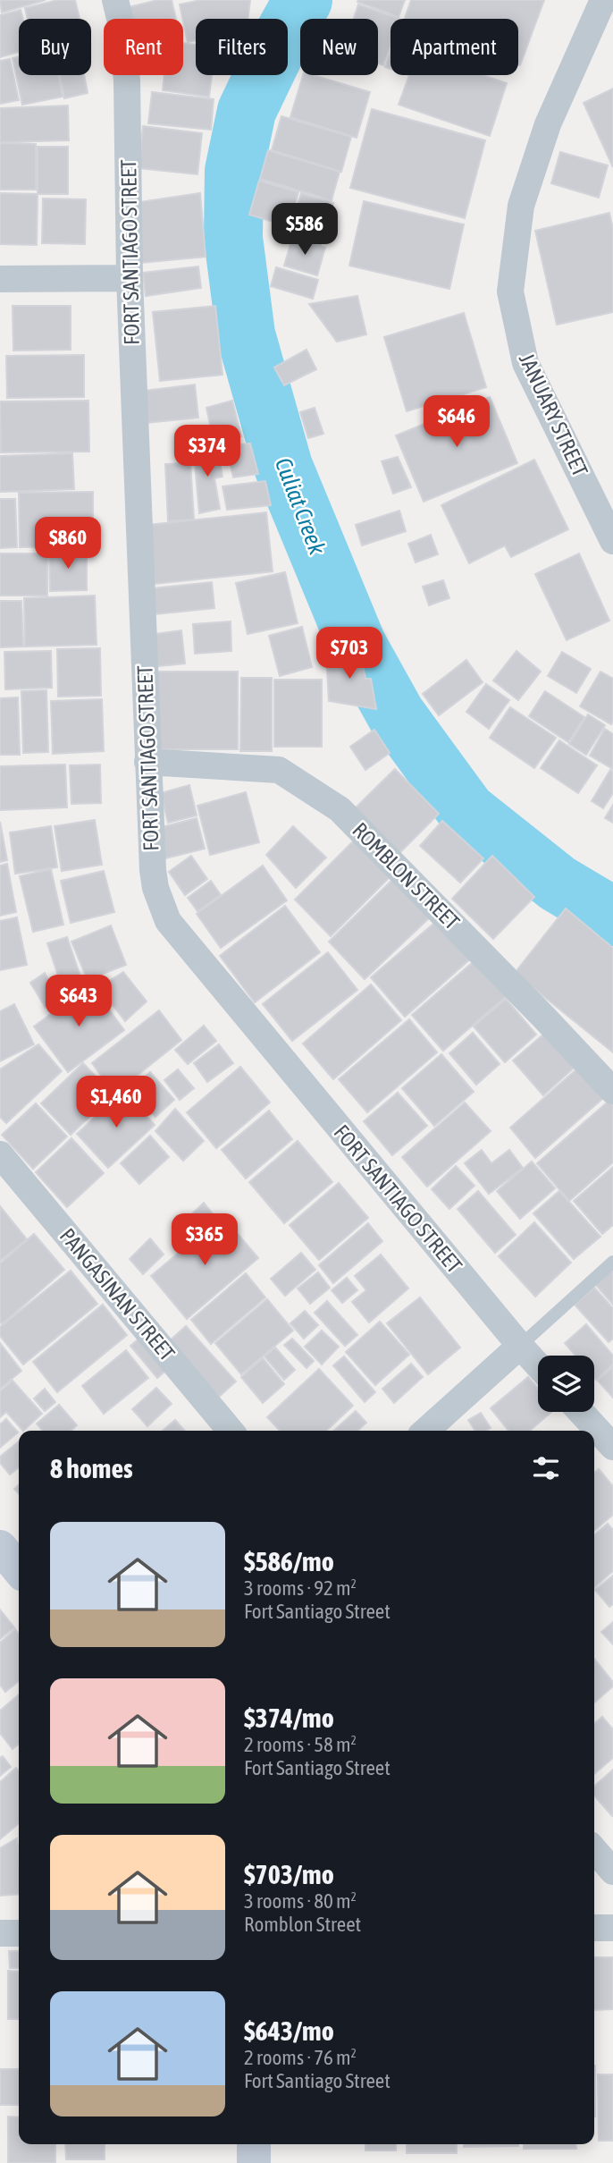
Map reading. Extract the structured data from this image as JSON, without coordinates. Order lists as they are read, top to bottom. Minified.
{"streets":{"street":["FORT SANTIAGO STREET","JANUARY STREET","ROMBLON STREET","PANGASINAN STREET"]},"crossings":[["FORT SANTIAGO STREET","ROMBLON STREET"]],"water":["Culiat Creek"],"page":{"chip":["Buy","Rent","Filters","New","Apartment"],"price":["$586","$646","$374","$860","$703","$643","$1,460","$365"],"heading":"8 homes","list":[{"name":"$586/mo","note":"3 rooms · 92 m² · Fort Santiago Street"},{"name":"$374/mo","note":"2 rooms · 58 m² · Fort Santiago Street"},{"name":"$703/mo","note":"3 rooms · 80 m² · Romblon Street"},{"name":"$643/mo","note":"2 rooms · 76 m² · Fort Santiago Street"}]}}
